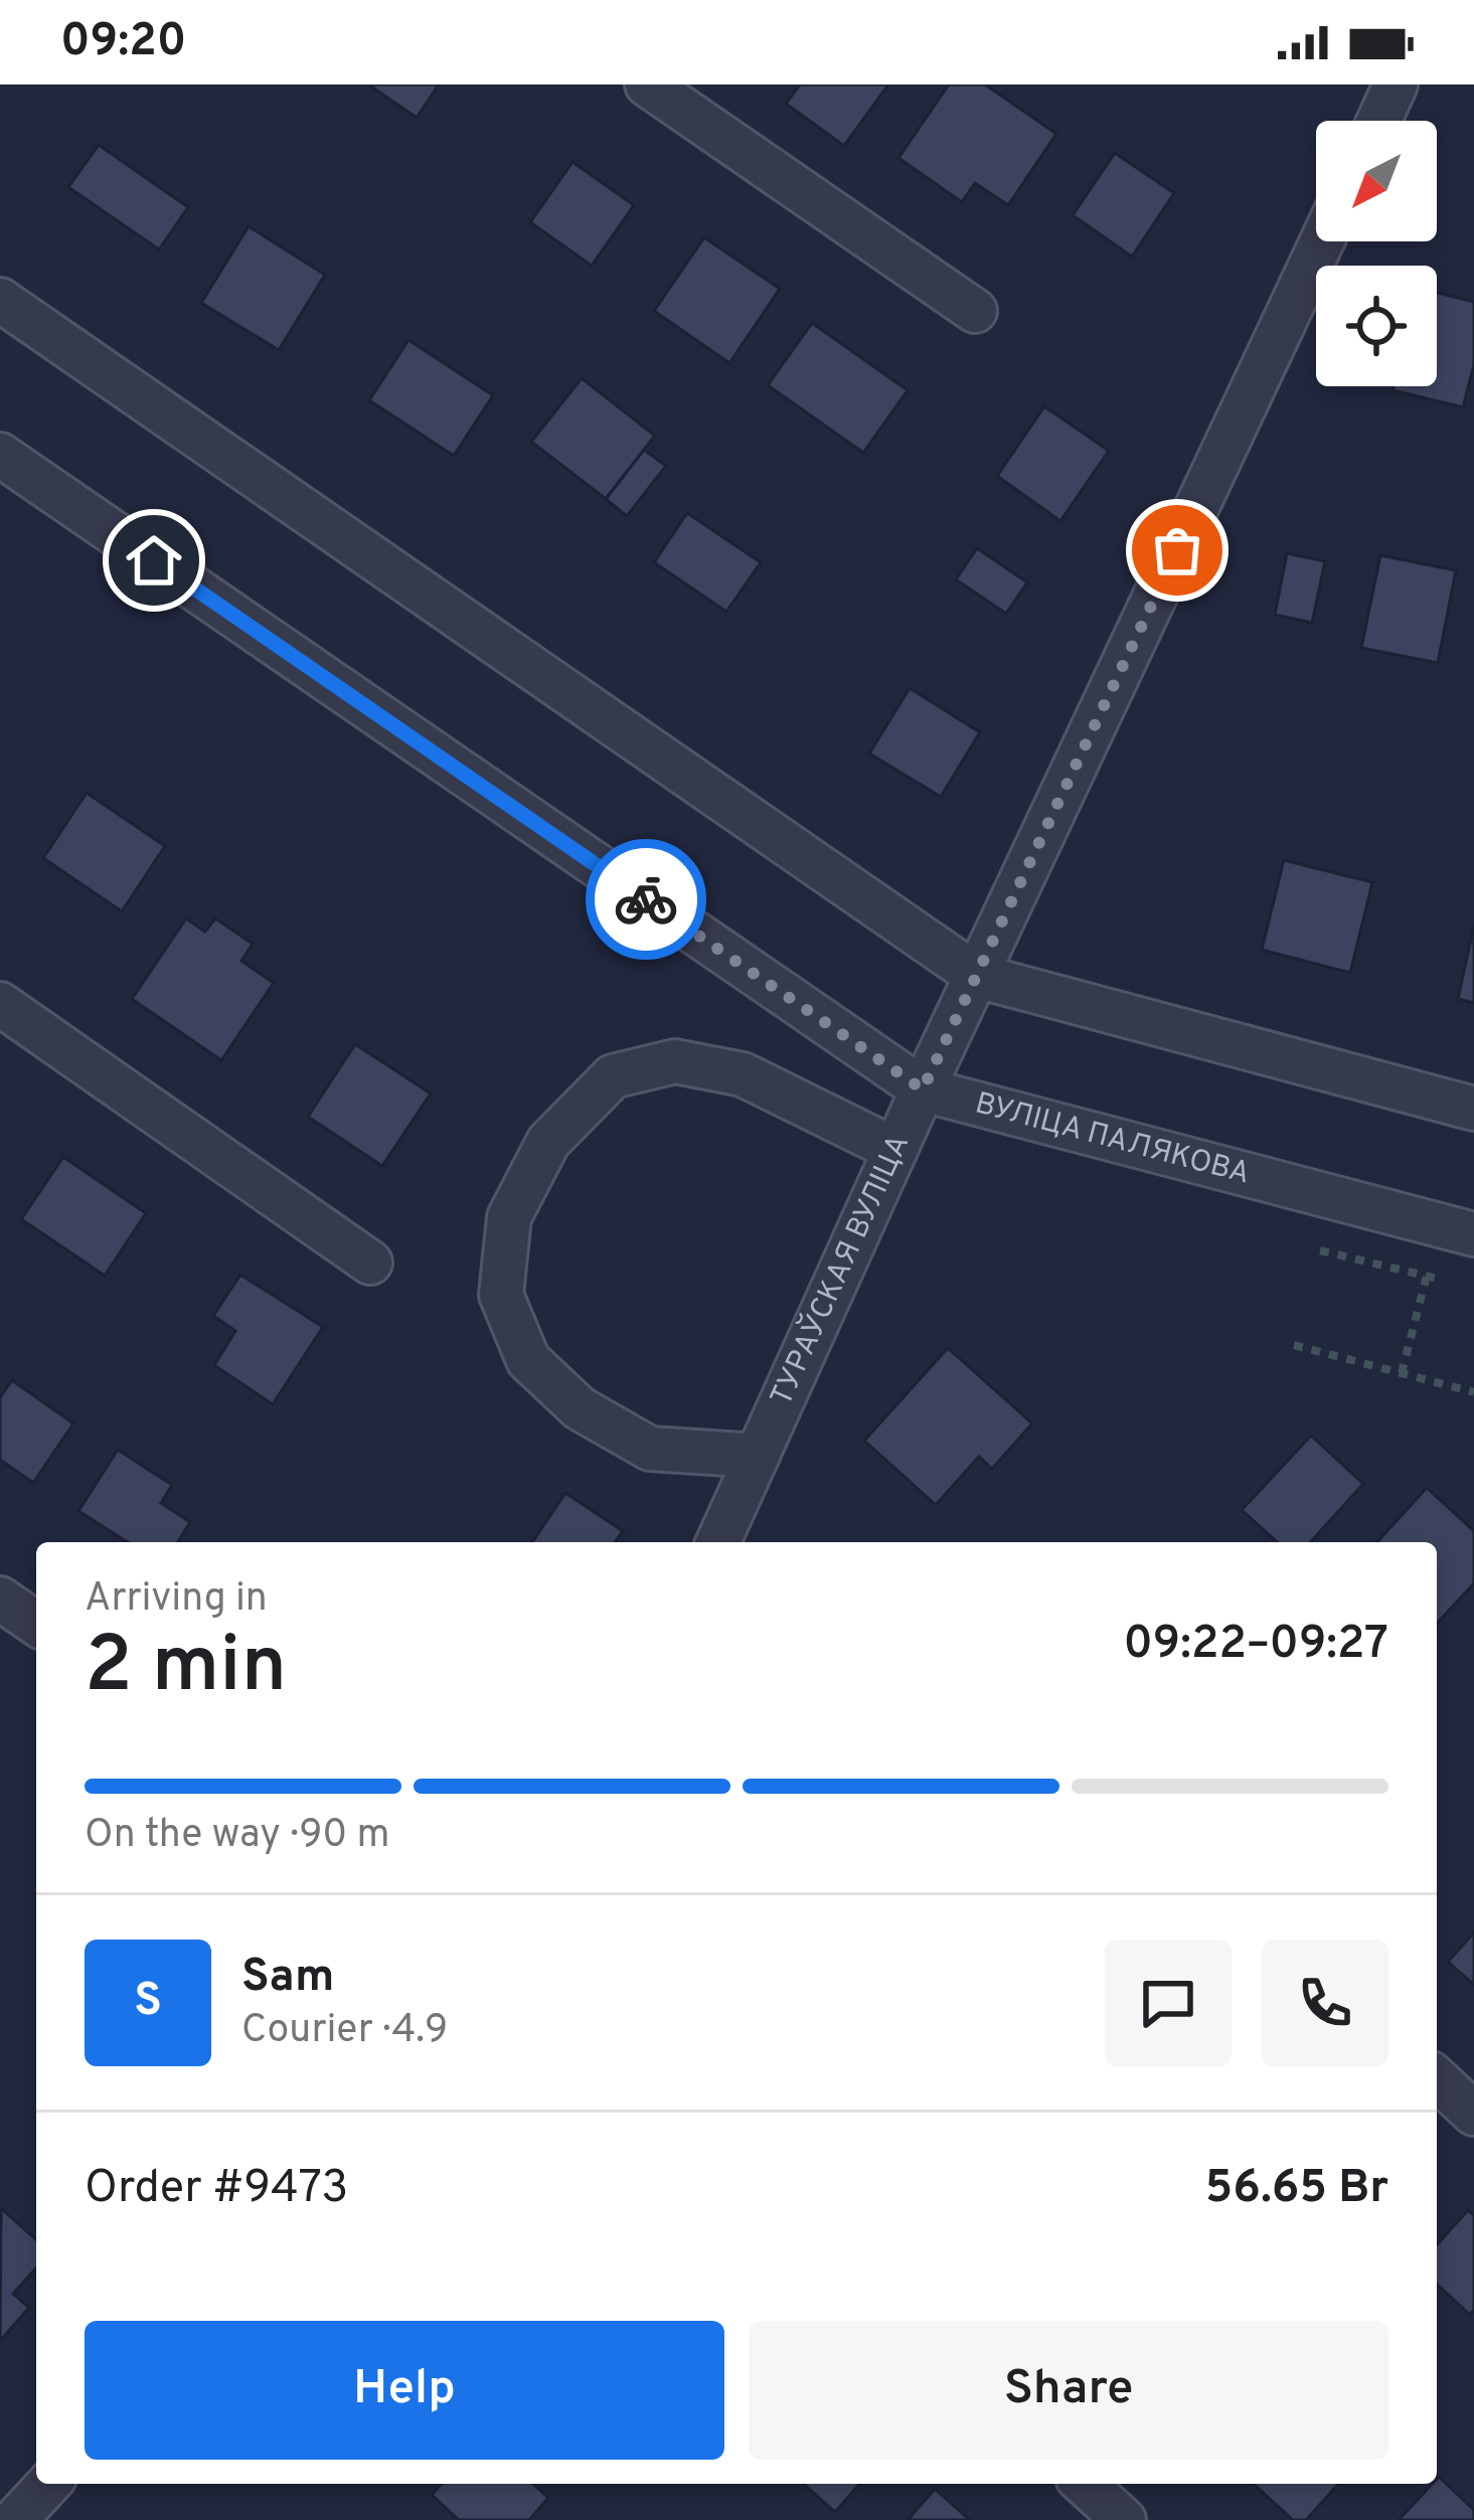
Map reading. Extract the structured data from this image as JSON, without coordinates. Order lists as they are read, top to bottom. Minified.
{"streets":{"street":["ВУЛІЦА ПАЛЯКОВА","ТУРАЎСКАЯ ВУЛІЦА"]},"crossings":[["ВУЛІЦА ПАЛЯКОВА","ТУРАЎСКАЯ ВУЛІЦА"]],"north":"bottom left","page":{"status":"09:20","heading":["2 min","Arriving in","09:22–09:27"],"panel":["Sam","Courier · 4.9","Order #9473","56.65 Br"],"bar":"On the way · 90 m","round":"S","buttons":["Help","Share"]}}
